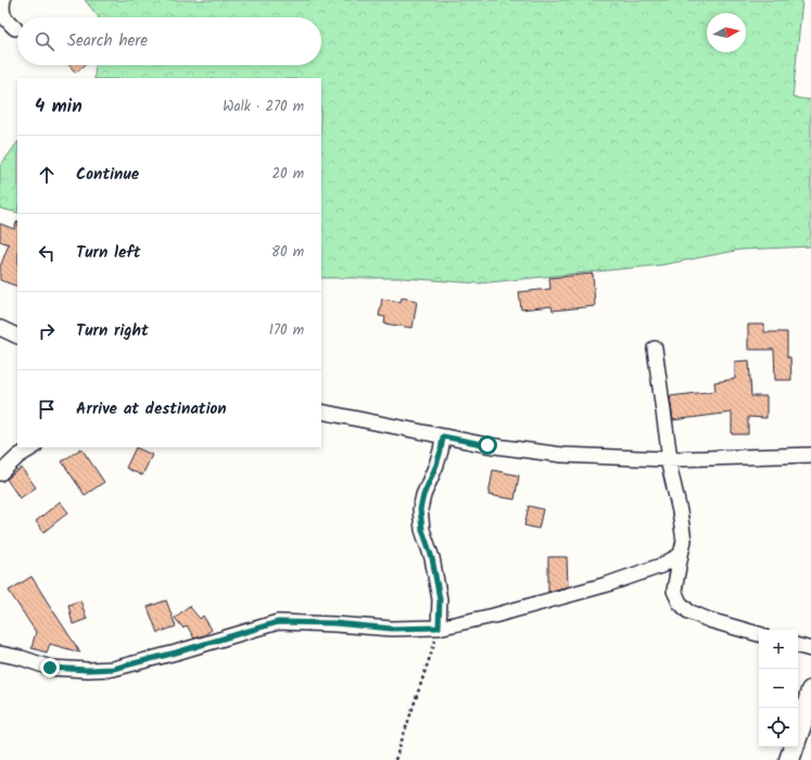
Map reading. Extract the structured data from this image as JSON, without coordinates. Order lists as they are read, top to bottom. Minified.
{"north":"right","page":{"search":"Search here","heading":["4 min","Walk · 270 m"],"list":[["Continue","20 m"],["Turn left","80 m"],["Turn right","170 m"],"Arrive at destination"],"map_buttons":["+","−"]}}
